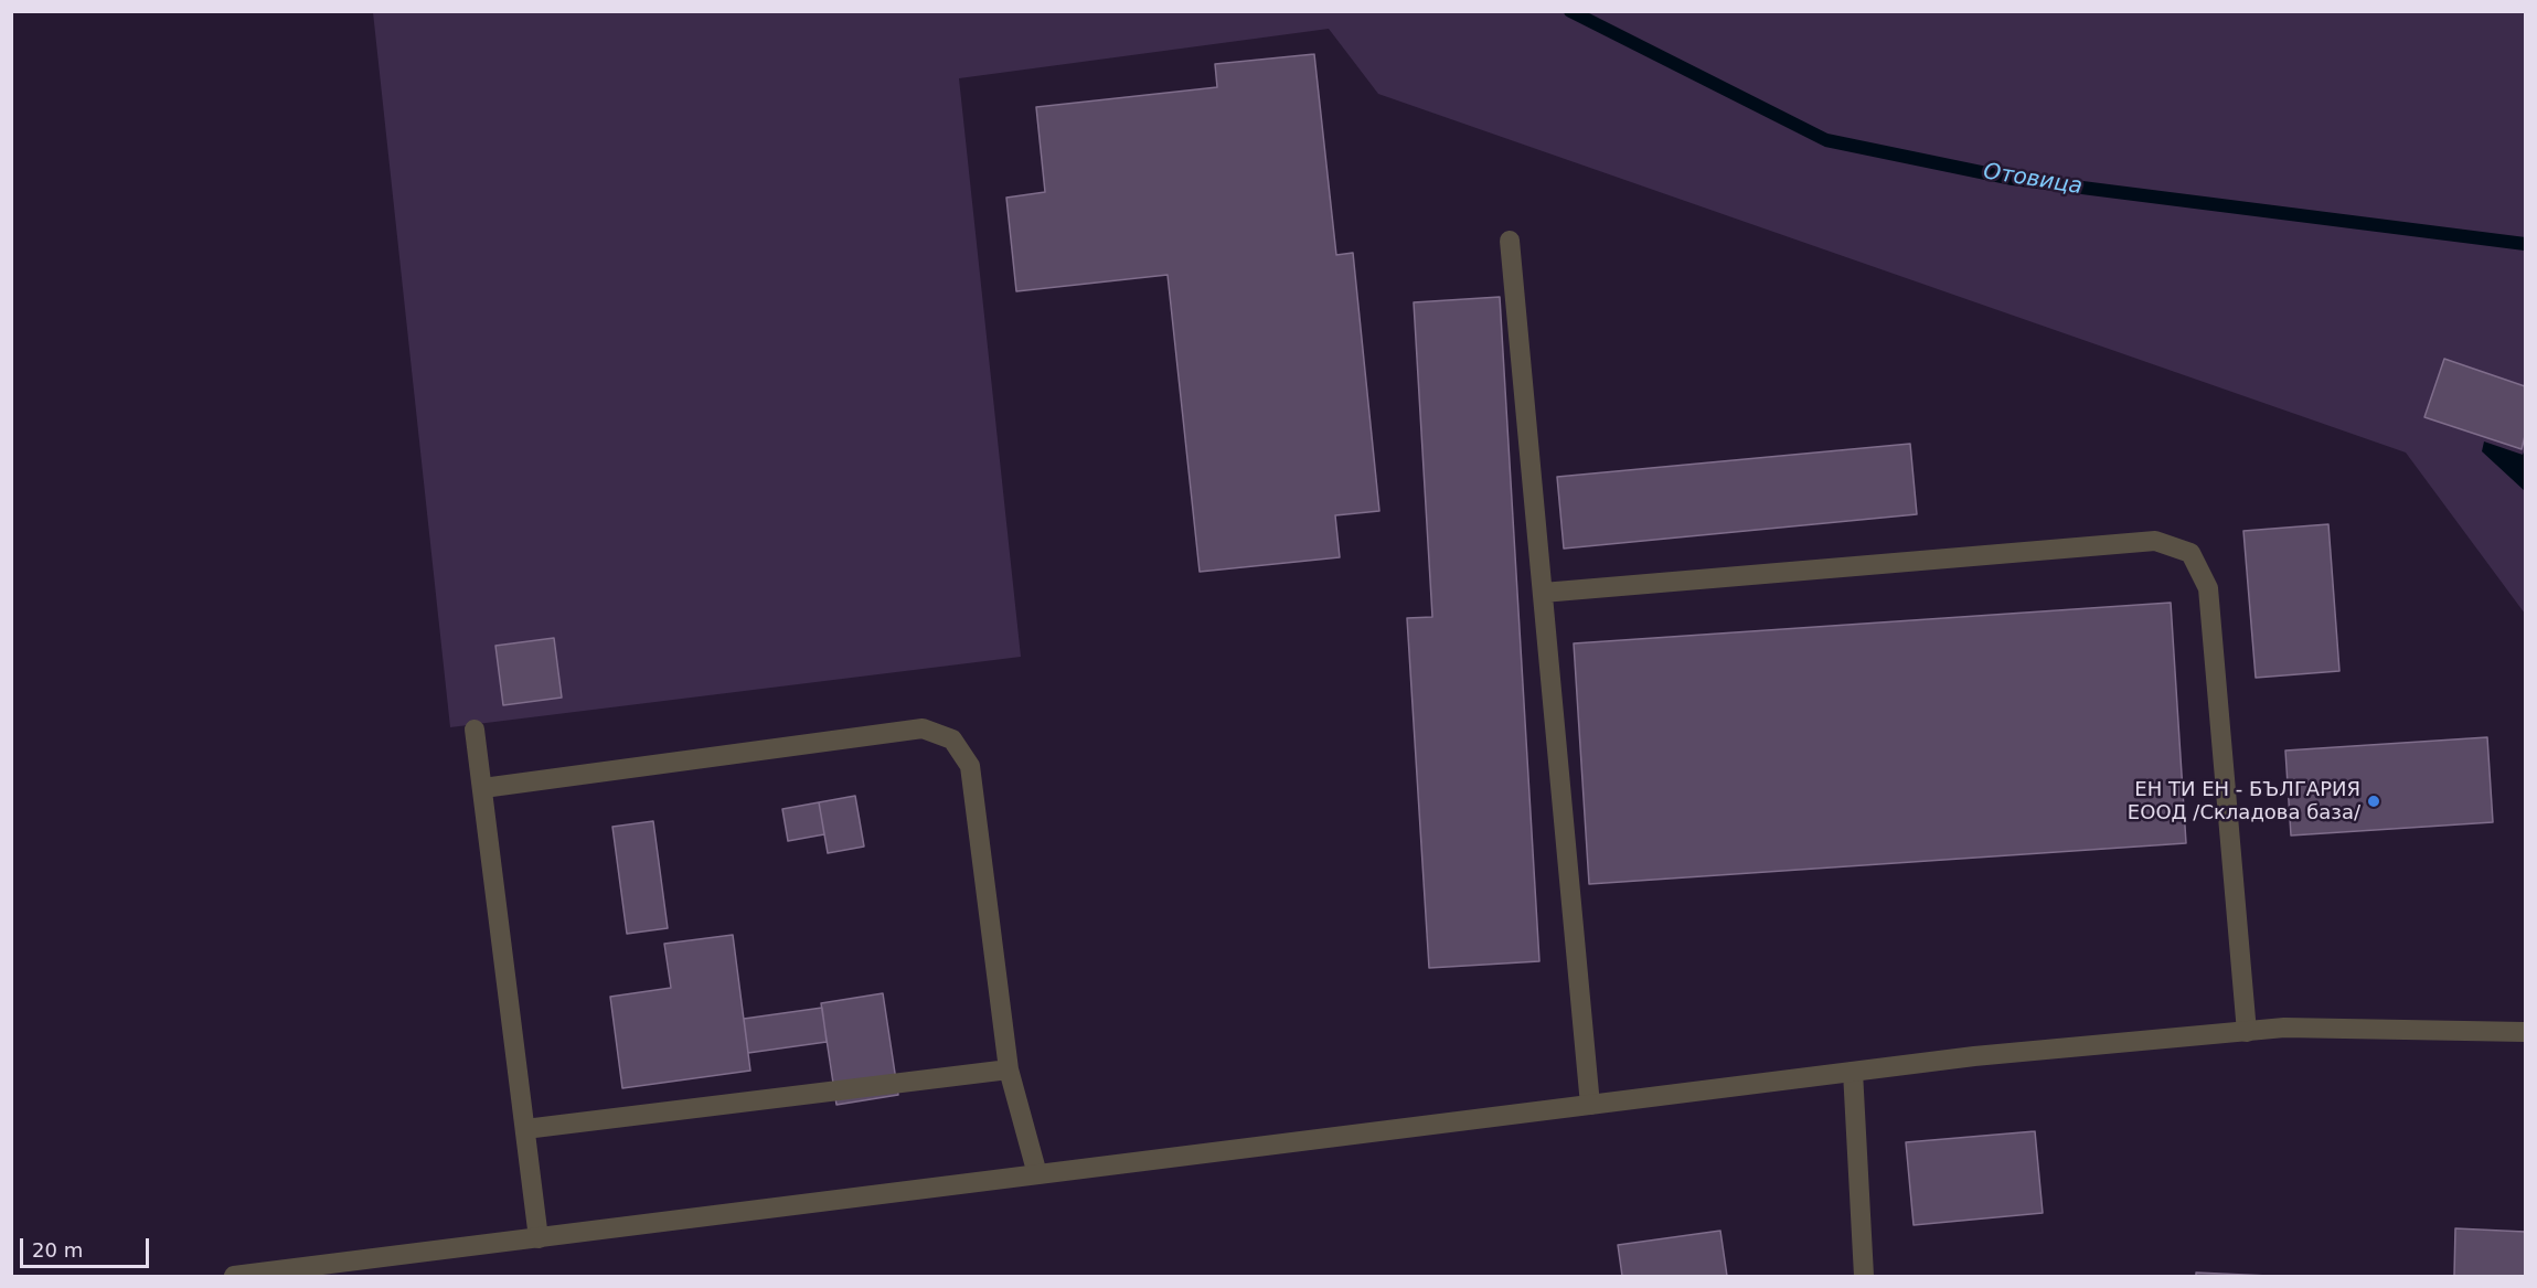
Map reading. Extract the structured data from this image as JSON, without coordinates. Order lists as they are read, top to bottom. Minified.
{"water":["Отовица"],"places":["ЕН ТИ ЕН - БЪЛГАРИЯ ЕООД /Складова база/"],"scale_bar":"20 m"}
